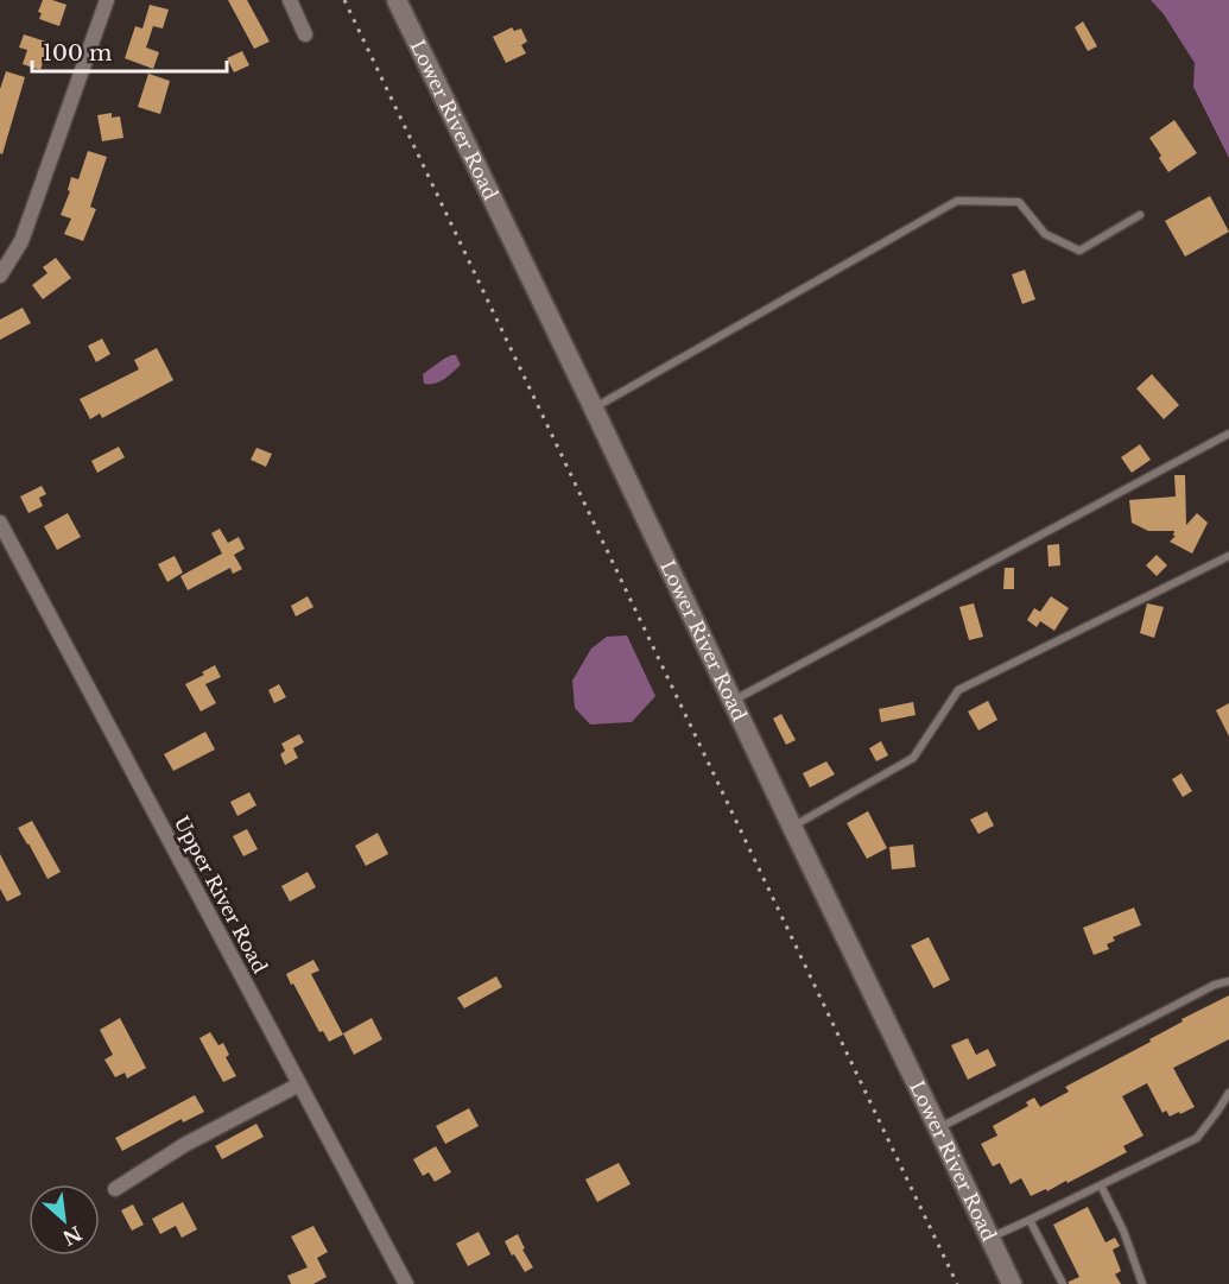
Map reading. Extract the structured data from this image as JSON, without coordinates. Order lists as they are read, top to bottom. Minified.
{"streets":{"street":["Lower River Road","Upper River Road"]},"scale_bar":"100 m","north":"bottom right"}
